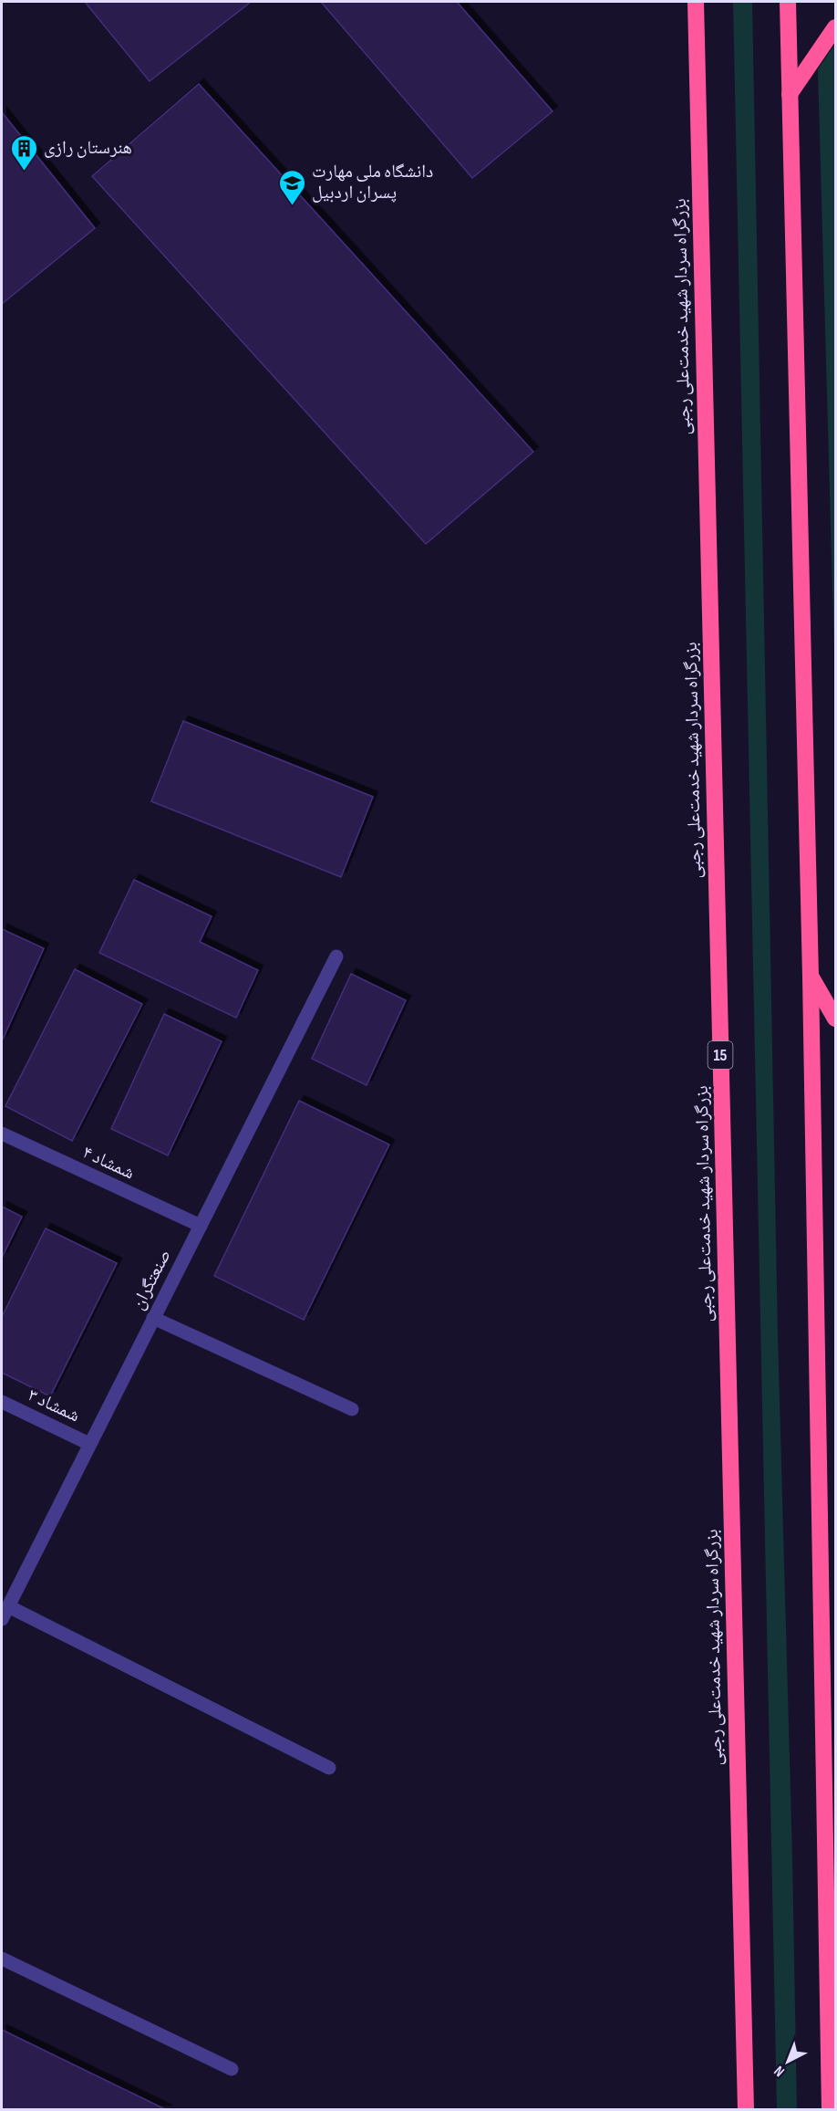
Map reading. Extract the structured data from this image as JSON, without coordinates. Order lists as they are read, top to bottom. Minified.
{"streets":{"highway":["بزرگراه سردار شهید خدمت‌علی رجبی","15"],"street":["شمشاد ۴","صنعتگران","شمشاد ۳"]},"crossings":[["شمشاد ۴","صنعتگران"],["صنعتگران","شمشاد ۳"]],"places":{"building":["هنرستان رازی"],"school or university":["دانشگاه ملی مهارت پسران اردبیل"]},"north":"bottom left"}
